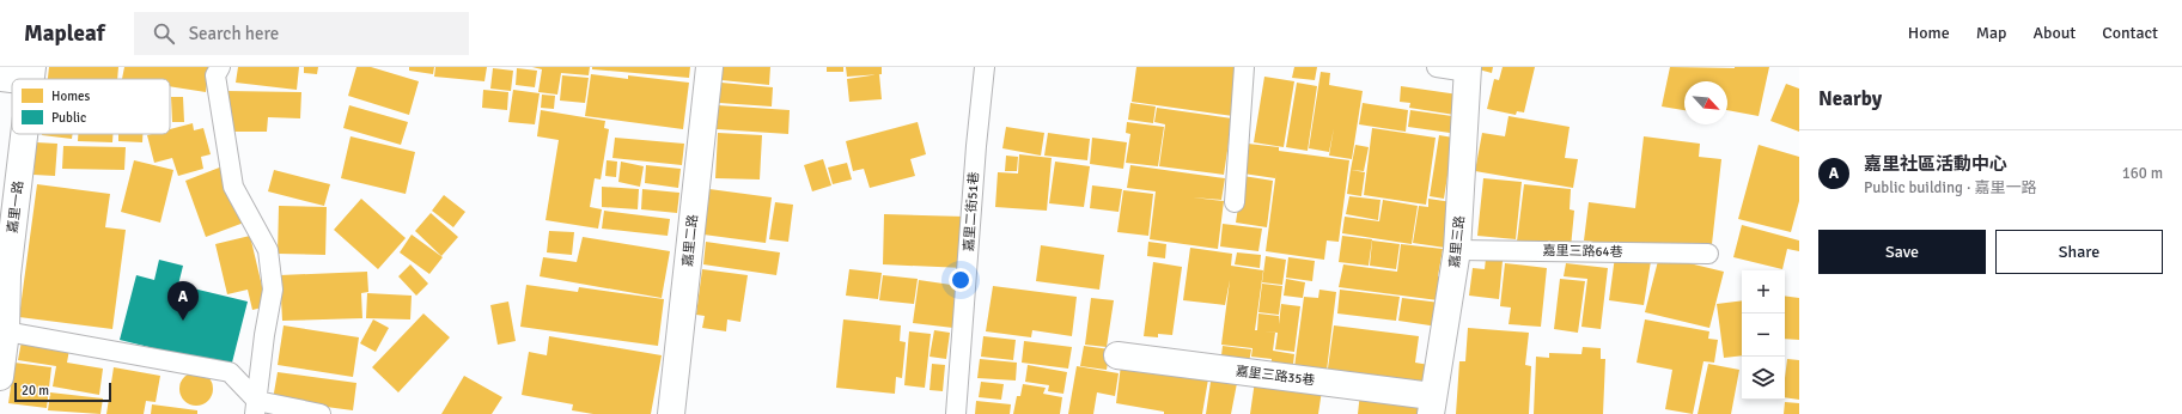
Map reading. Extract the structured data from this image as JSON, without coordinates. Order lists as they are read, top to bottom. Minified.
{"streets":{"street":["嘉里一路","嘉里二路","嘉里三路","嘉里三路35巷"],"lane":["嘉里二街51巷","嘉里三路64巷"]},"crossings":[["嘉里三路","嘉里三路64巷"],["嘉里三路","嘉里三路35巷"]],"legend":["Homes","Public"],"scale_bar":"20 m","north":"bottom right","page":{"header":"Mapleaf","search":"Search here","nav":["Home","Map","About","Contact"],"heading":"Nearby","list":[{"mark":"A","name":"嘉里社區活動中心","note":"Public building · 嘉里一路","value":"160 m"}],"buttons":["Save","Share"],"map_buttons":["+","−"],"pins":"A","scale":"20 m"}}
